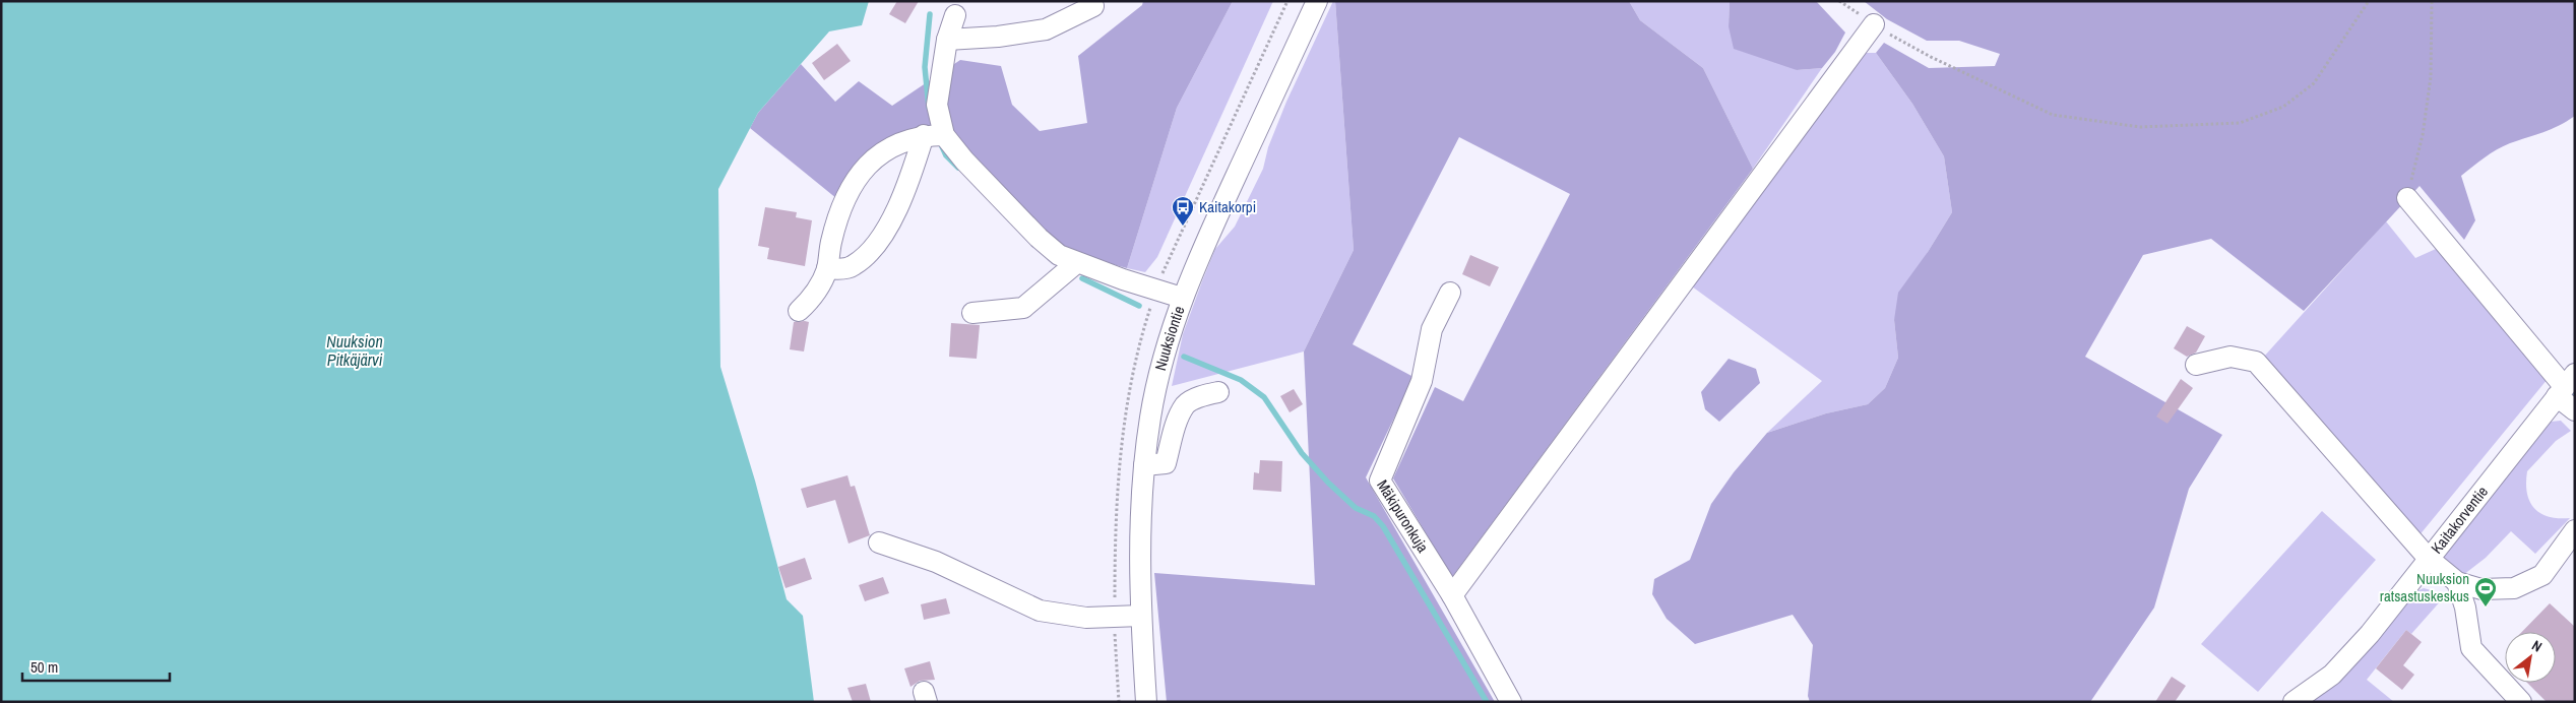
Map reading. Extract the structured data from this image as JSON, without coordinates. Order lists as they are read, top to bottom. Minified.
{"streets":{"street":["Nuuksiontie","Mäkipuronkuja","Kaitakorventie"]},"water":["Nuuksion Pitkäjärvi"],"places":{"bus stop":["Kaitakorpi"],"sports":["Nuuksion ratsastuskeskus"]},"scale_bar":"50 m","north":"top right"}
